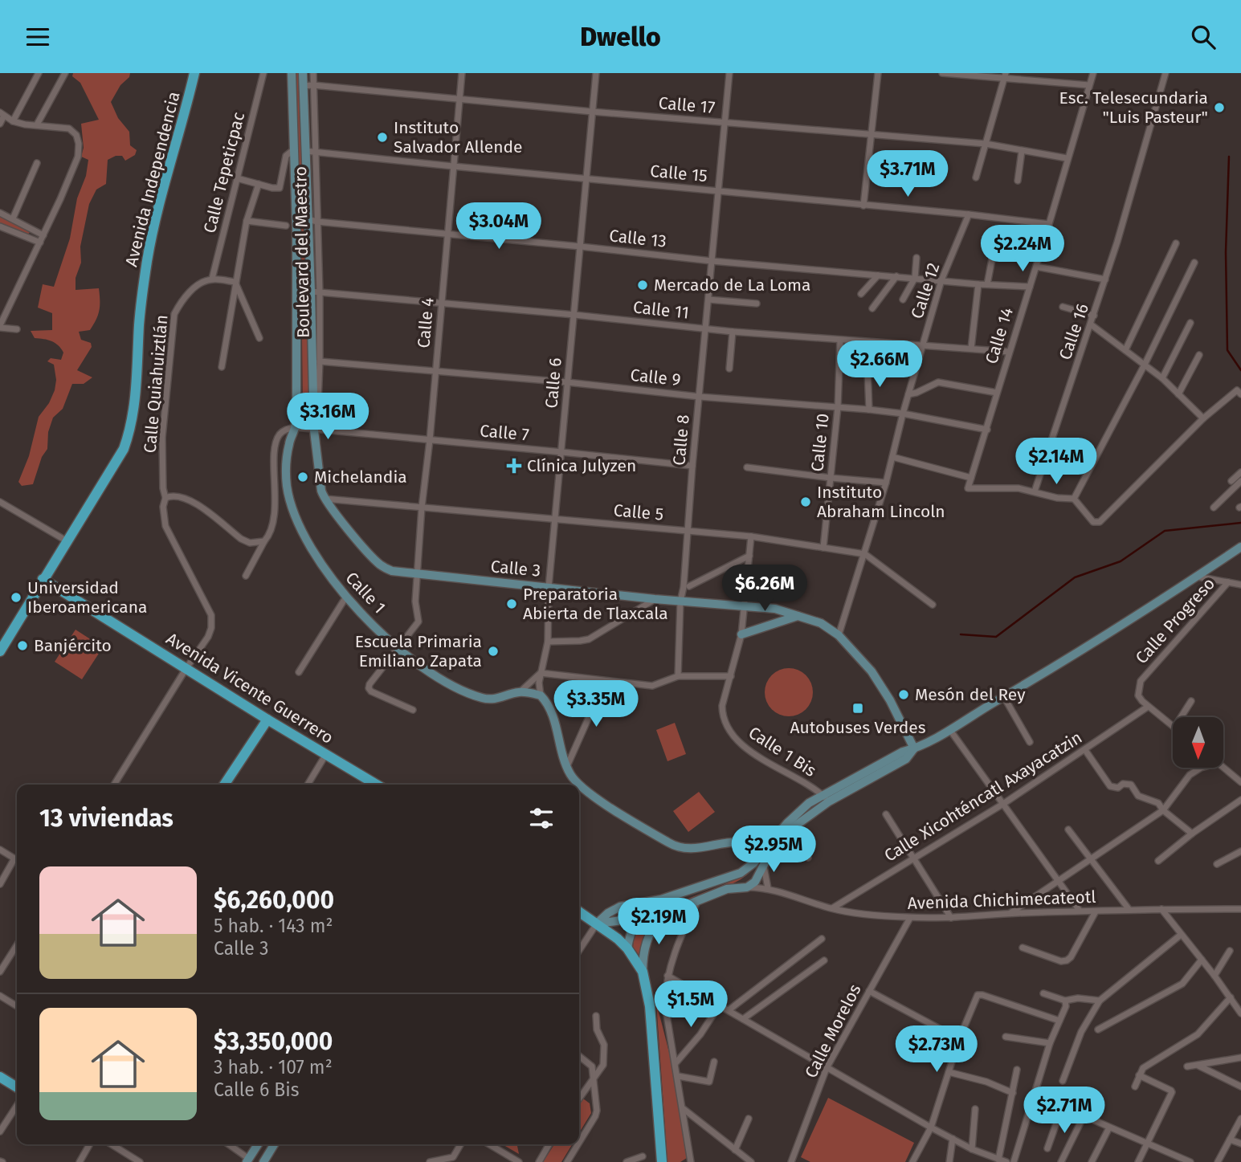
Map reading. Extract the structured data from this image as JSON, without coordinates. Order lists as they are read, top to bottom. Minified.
{"streets":{"main road":["Avenida Independencia","Boulevard del Maestro","Calle 3","Calle 1","Avenida Vicente Guerrero"],"street":["Calle 17","Calle Tepeticpac","Calle 15","Calle 13","Calle 12","Calle 11","Calle 4","Calle 16","Calle 14","Calle 9","Calle 6","Calle Quiahuiztlán","Calle 7","Calle 8","Calle 10","Calle 5","Calle Progreso","Calle 1 Bis","Calle Xicohténcatl Axayacatzin","Avenida Chichimecateotl","Calle Morelos"]},"crossings":[["Calle 17","Boulevard del Maestro"],["Calle 17","Calle 4"],["Calle 17","Calle 14"],["Calle 17","Calle 6"],["Calle 17","Calle 8"],["Calle Tepeticpac","Calle Quiahuiztlán"],["Calle 15","Boulevard del Maestro"],["Calle 15","Calle 12"],["Calle 15","Calle 4"],["Calle 15","Calle 14"],["Calle 15","Calle 6"],["Calle 15","Calle 8"],["Avenida Independencia","Avenida Vicente Guerrero"],["Calle 13","Boulevard del Maestro"],["Calle 13","Calle 12"],["Calle 13","Calle 4"],["Calle 13","Calle 14"],["Calle 13","Calle 6"],["Calle 13","Calle 8"],["Calle 13","Calle 1"],["Boulevard del Maestro","Calle 11"],["Boulevard del Maestro","Calle 9"],["Boulevard del Maestro","Calle 7"],["Boulevard del Maestro","Calle 5"],["Boulevard del Maestro","Calle 3"],["Calle 12","Calle 11"],["Calle 12","Calle 9"],["Calle 12","Calle 5"],["Calle 12","Calle 3"],["Calle 12","Calle 1 Bis"],["Calle 11","Calle 4"],["Calle 11","Calle 14"],["Calle 11","Calle 6"],["Calle 11","Calle 8"],["Calle 11","Calle 10"],["Calle 4","Calle 9"],["Calle 4","Calle 7"],["Calle 4","Calle 5"],["Calle 4","Calle 3"],["Calle 4","Calle 1"],["Calle 14","Calle 9"],["Calle 9","Calle 6"],["Calle 9","Calle 8"],["Calle 9","Calle 10"],["Calle 6","Calle 7"],["Calle 6","Calle 5"],["Calle 6","Calle 3"],["Calle 6","Calle 1"],["Calle Quiahuiztlán","Avenida Vicente Guerrero"],["Calle 7","Calle 8"],["Calle 7","Calle 1"],["Calle 8","Calle 5"],["Calle 8","Calle 3"],["Calle 10","Calle 5"],["Calle 5","Calle 3"],["Calle 3","Calle 1 Bis"],["Calle Progreso","Calle Xicohténcatl Axayacatzin"],["Calle Xicohténcatl Axayacatzin","Avenida Chichimecateotl"],["Avenida Chichimecateotl","Calle Morelos"]],"places":{"other":["Esc. Telesecundaria \"Luis Pasteur\"","Instituto Salvador Allende","Mercado de La Loma","Michelandia","Instituto Abraham Lincoln","Universidad Iberoamericana","Preparatoria Abierta de Tlaxcala","Banjército","Escuela Primaria Emiliano Zapata","Mesón del Rey"],"health":["Clínica Julyzen"],"transit":["Autobuses Verdes"]},"north":"bottom","page":{"header":"Dwello","price":["$3.71M","$3.04M","$2.24M","$2.66M","$3.16M","$2.14M","$6.26M","$3.35M","$2.95M","$2.19M","$1.5M","$2.73M","$2.71M"],"heading":"13 viviendas","list":[{"name":"$6,260,000","note":"5 hab. · 143 m² · Calle 3"},{"name":"$3,350,000","note":"3 hab. · 107 m² · Calle 6 Bis"}]}}
